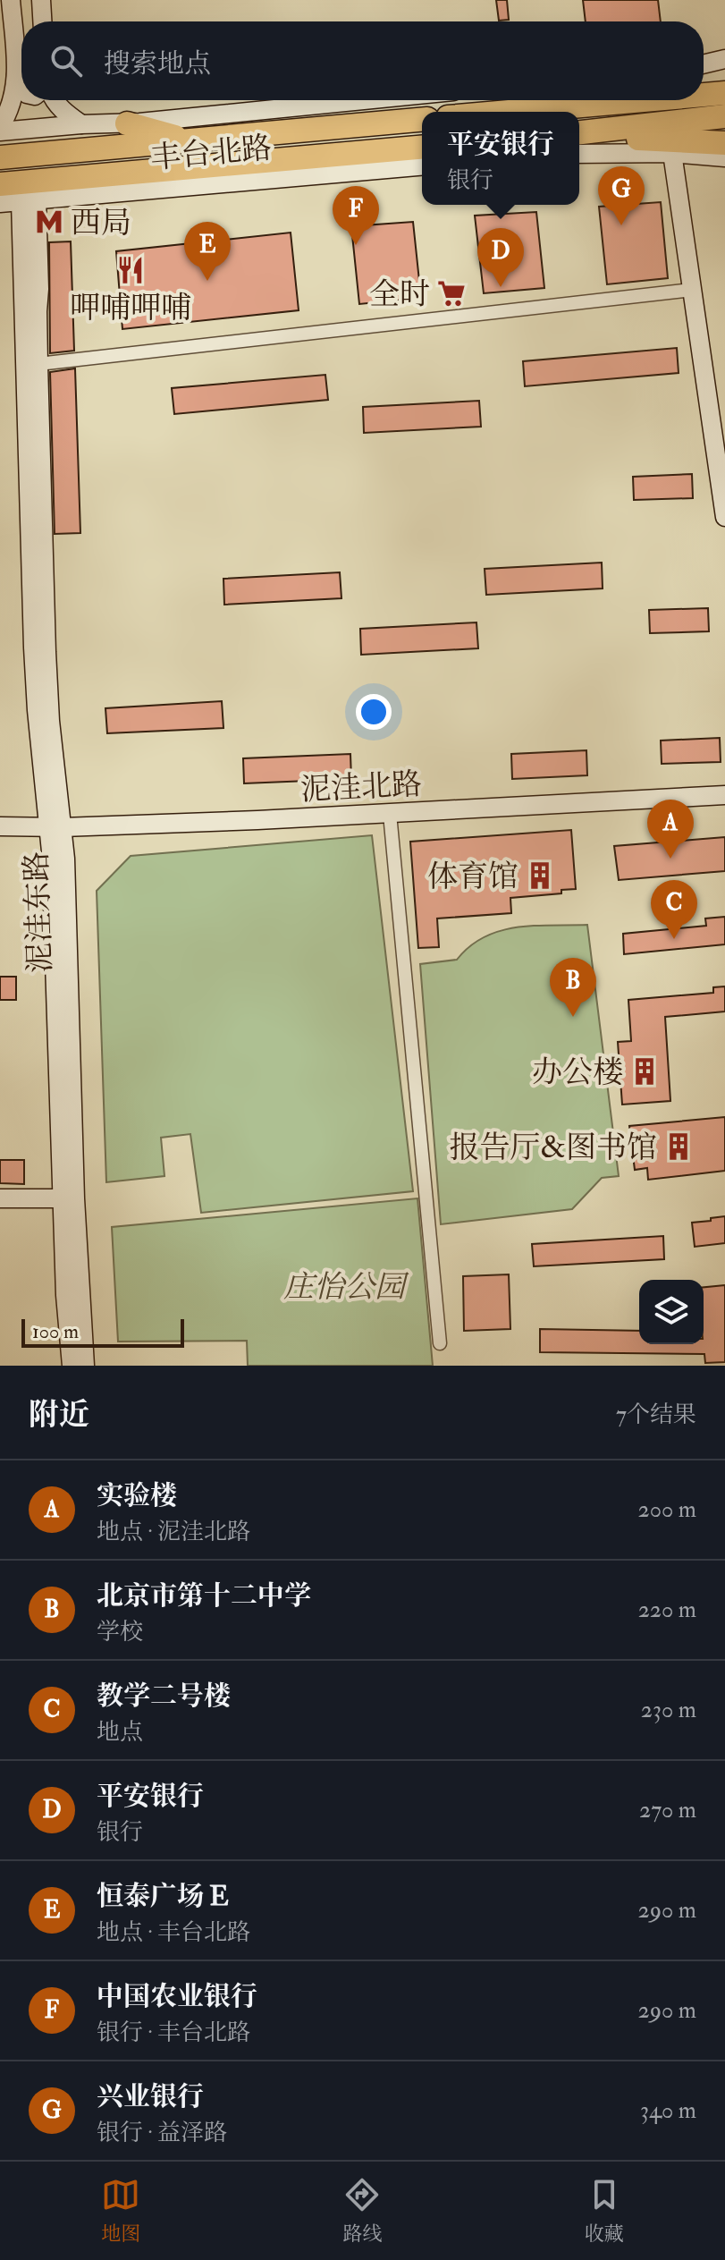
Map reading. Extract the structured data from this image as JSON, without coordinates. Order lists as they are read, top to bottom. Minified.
{"streets":{"highway":["丰台北路"],"street":["泥洼北路","泥洼东路"]},"crossings":[["丰台北路","泥洼东路"],["泥洼北路","泥洼东路"]],"parks":["庄怡公园"],"places":{"metro station":["西局"],"restaurant":["呷哺呷哺"],"supermarket":["全时"],"building":["体育馆","办公楼","报告厅&图书馆"]},"scale_bar":"100 m","page":{"search":"搜索地点","popup":["平安银行","银行"],"pins":["G","F","E","D","A","C","B"],"scale":"100 m","heading":["附近","7个结果"],"list":[{"mark":"A","name":"实验楼","note":"地点 · 泥洼北路","value":"200 m"},{"mark":"B","name":"北京市第十二中学","note":"学校","value":"220 m"},{"mark":"C","name":"教学二号楼","note":"地点","value":"230 m"},{"mark":"D","name":"平安银行","note":"银行","value":"270 m"},{"mark":"E","name":"恒泰广场 E","note":"地点 · 丰台北路","value":"290 m"},{"mark":"F","name":"中国农业银行","note":"银行 · 丰台北路","value":"290 m"},{"mark":"G","name":"兴业银行","note":"银行 · 益泽路","value":"340 m"}],"nav":["地图","路线","收藏"]}}
